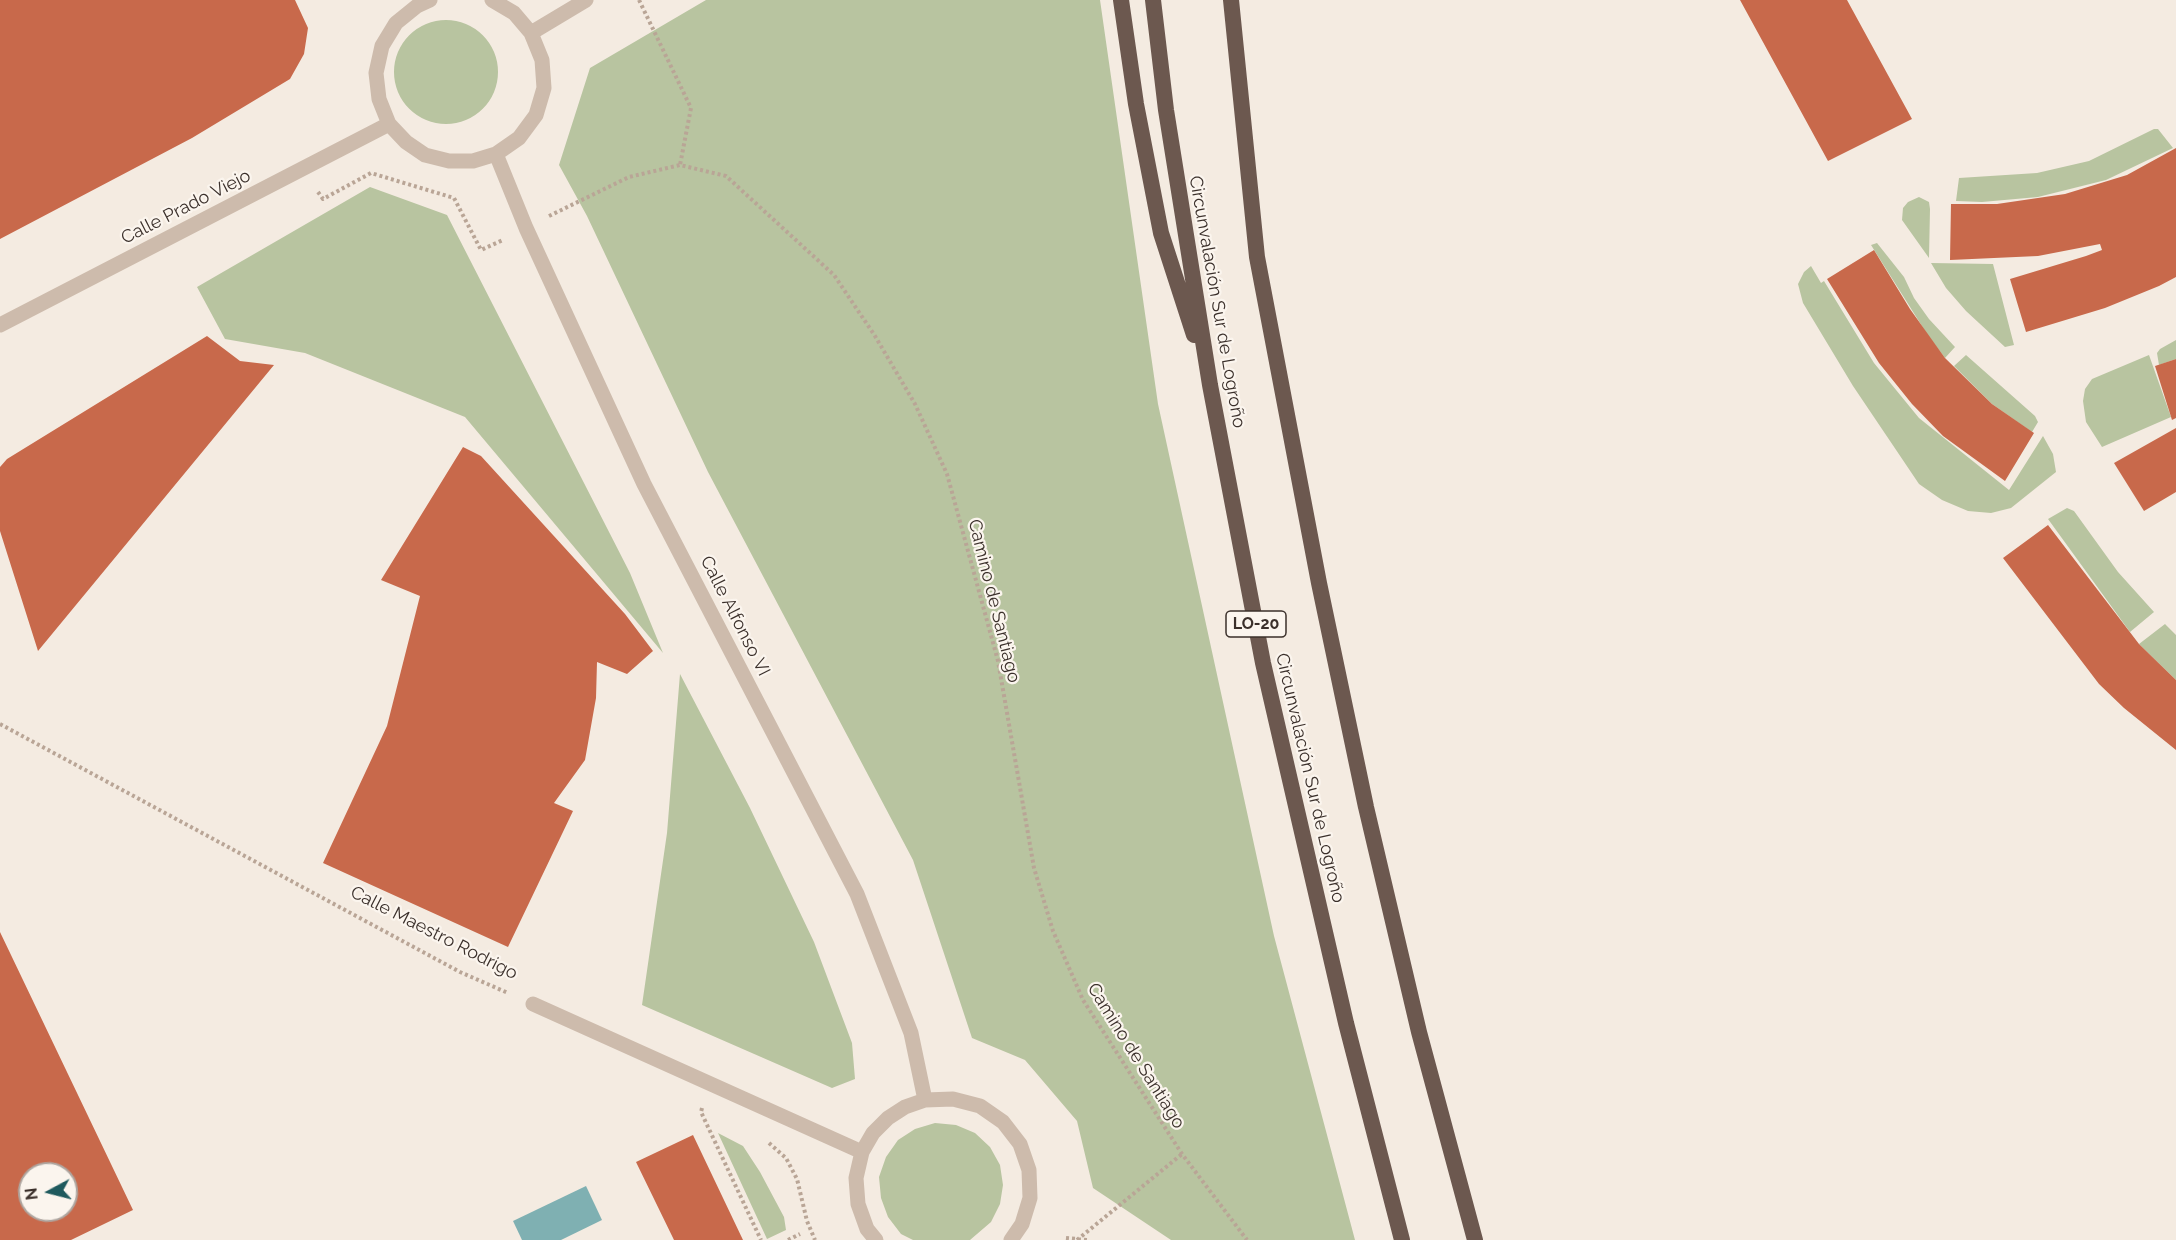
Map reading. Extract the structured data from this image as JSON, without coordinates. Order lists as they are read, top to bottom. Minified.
{"streets":{"highway":["Circunvalación Sur de Logroño","LO-20"],"street":["Calle Prado Viejo","Calle Alfonso VI"],"path":["Camino de Santiago","Calle Maestro Rodrigo"]},"north":"left"}
